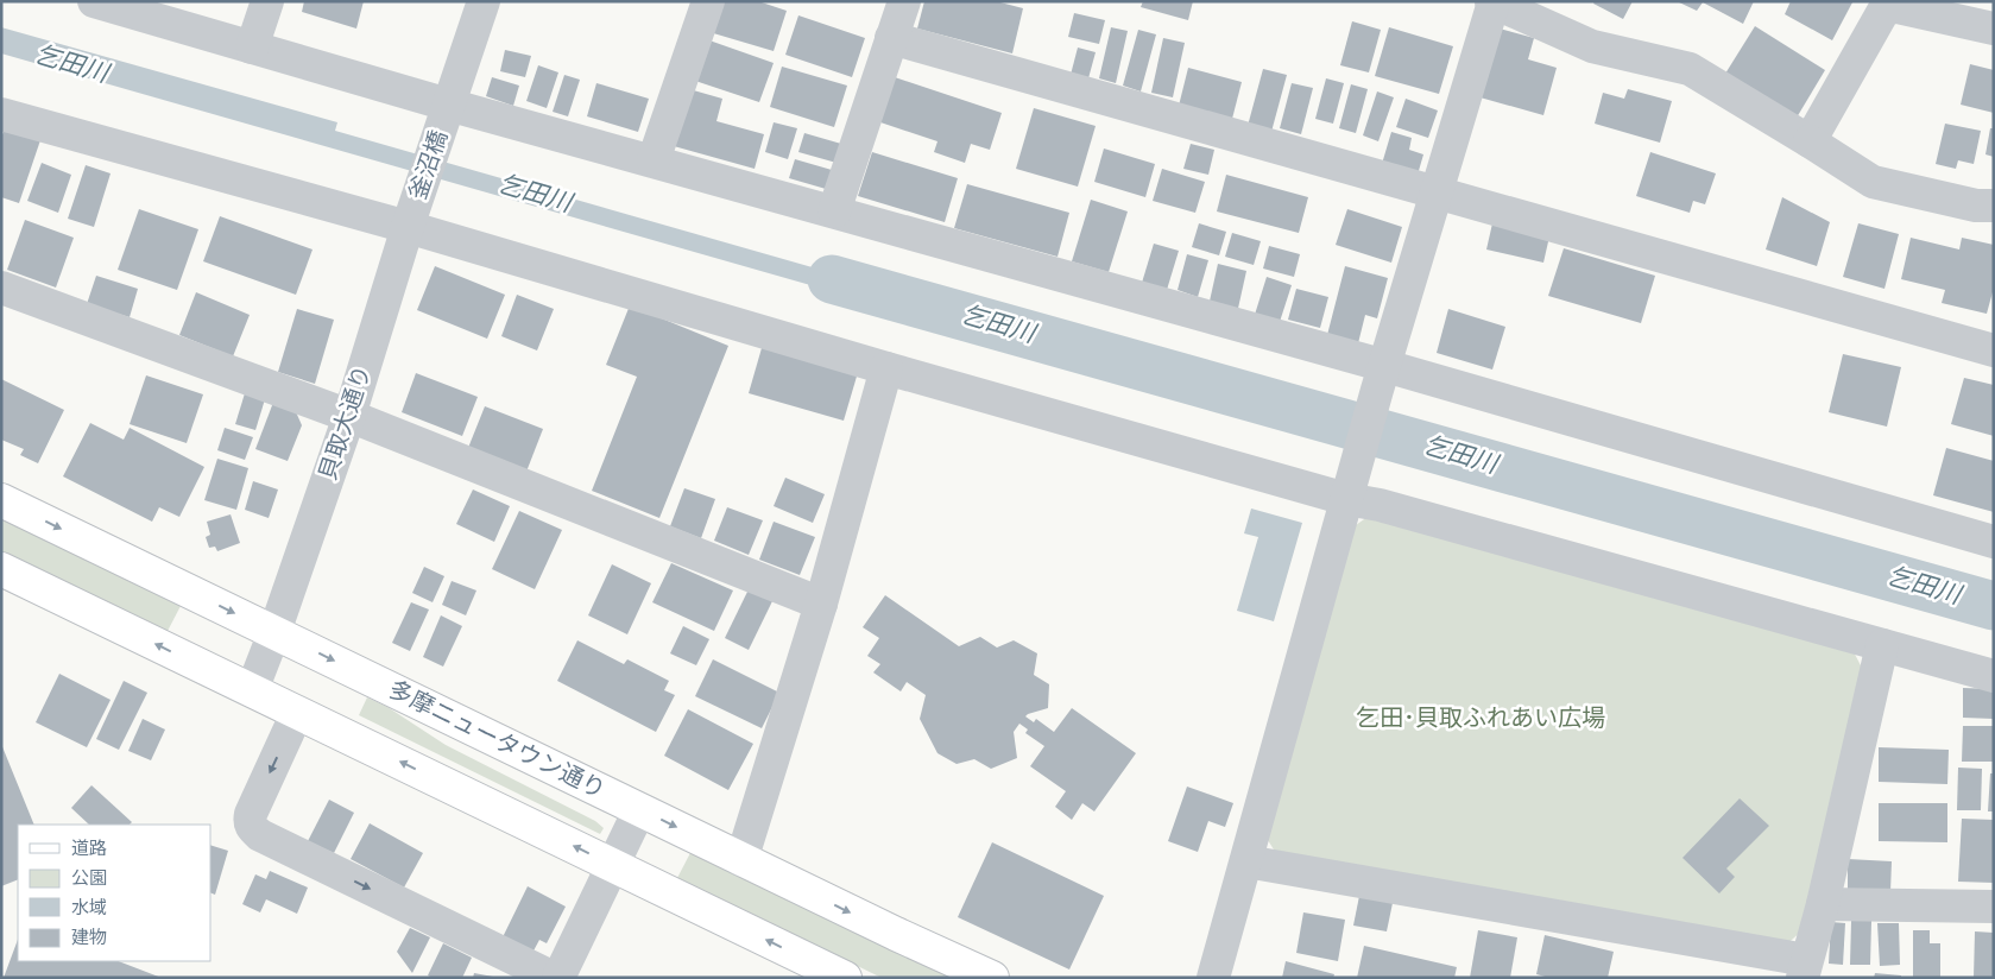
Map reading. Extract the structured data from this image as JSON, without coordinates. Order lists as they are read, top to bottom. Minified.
{"streets":{"main road":["多摩ニュータウン通り"],"street":["釜沼橋","貝取大通り"]},"crossings":[["釜沼橋","貝取大通り"],["貝取大通り","多摩ニュータウン通り"]],"water":["乞田川"],"parks":["乞田･貝取ふれあい広場"],"legend":["道路","公園","水域","建物"]}
